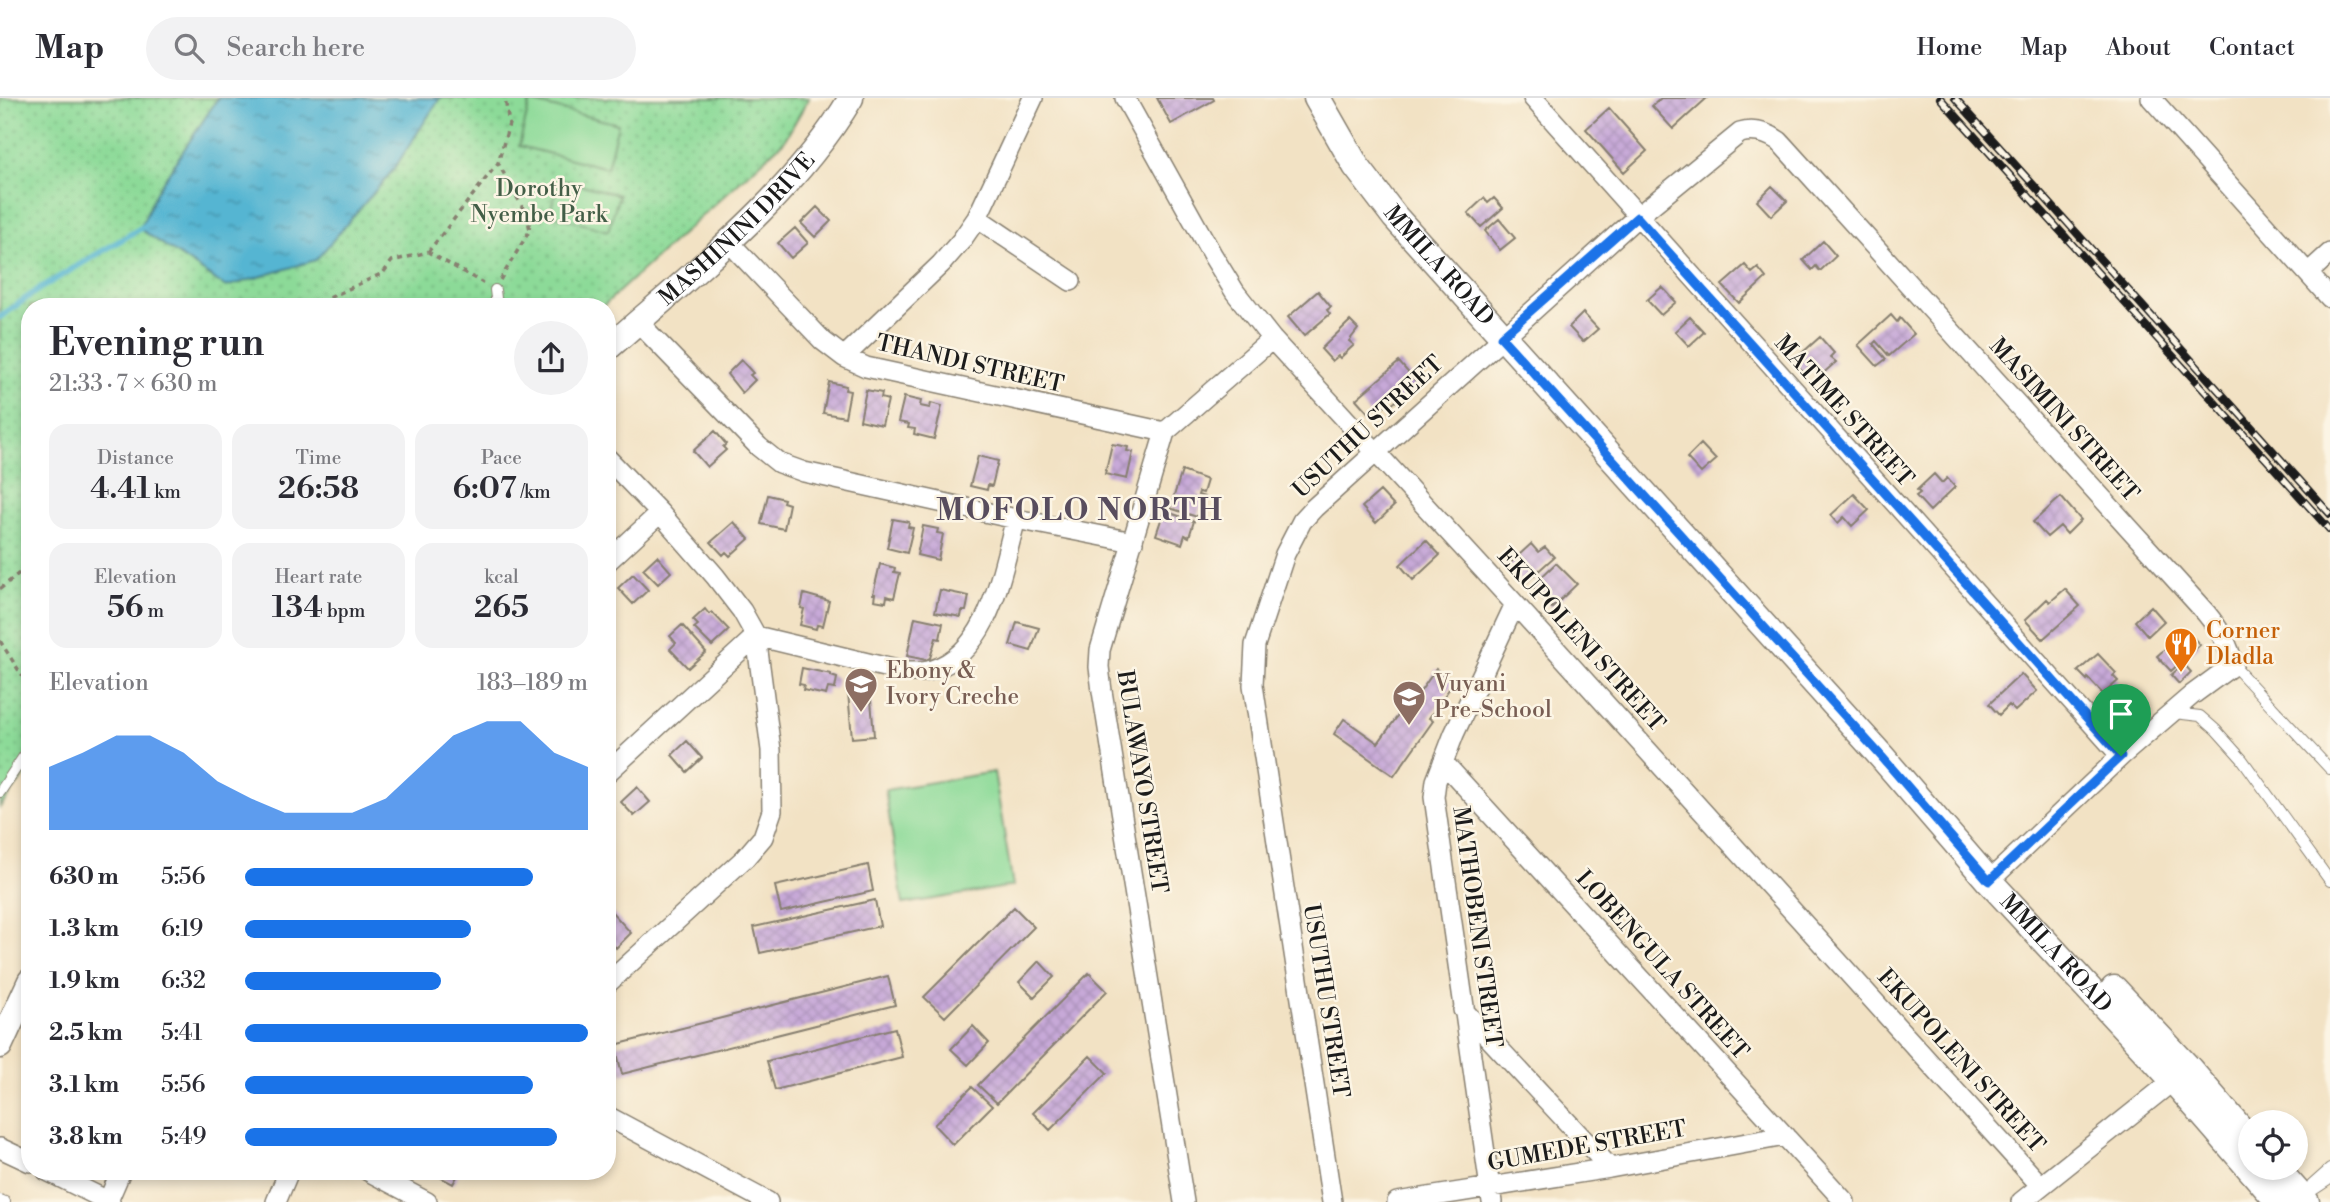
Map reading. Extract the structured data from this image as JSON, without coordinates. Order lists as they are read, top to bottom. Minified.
{"streets":{"main road":["MMILA ROAD"],"street":["MASHININI DRIVE","THANDI STREET","MATIME STREET","MASIMINI STREET","USUTHU STREET","EKUPOLENI STREET","BULAWAYO STREET","MATHOBENI STREET","LOBENGULA STREET","GUMEDE STREET"]},"crossings":[["MASHININI DRIVE","THANDI STREET"],["MMILA ROAD","USUTHU STREET"],["THANDI STREET","BULAWAYO STREET"],["MATIME STREET","USUTHU STREET"],["MASIMINI STREET","USUTHU STREET"],["USUTHU STREET","EKUPOLENI STREET"],["EKUPOLENI STREET","MATHOBENI STREET"],["MATHOBENI STREET","LOBENGULA STREET"],["MATHOBENI STREET","GUMEDE STREET"],["LOBENGULA STREET","GUMEDE STREET"]],"districts":["MOFOLO NORTH"],"parks":["Dorothy Nyembe Park"],"places":{"restaurant":["Corner Dladla"],"school or university":["Ebony & Ivory Creche","Vuyani Pre-School"]},"page":{"header":"Map","search":"Search here","nav":["Home","Map","About","Contact"],"heading":["Evening run","21:33 · 7 × 630 m"],"stats":[["Distance","4.41 km"],["Time","26:58"],["Pace","6:07 /km"],["Elevation","56 m"],["Heart rate","134 bpm"],["kcal","265"]],"chart":["Elevation","183–189 m"],"list":[{"name":"630 m","note":"5:56"},{"name":"1.3 km","note":"6:19"},{"name":"1.9 km","note":"6:32"},{"name":"2.5 km","note":"5:41"},{"name":"3.1 km","note":"5:56"},{"name":"3.8 km","note":"5:49"}]}}
